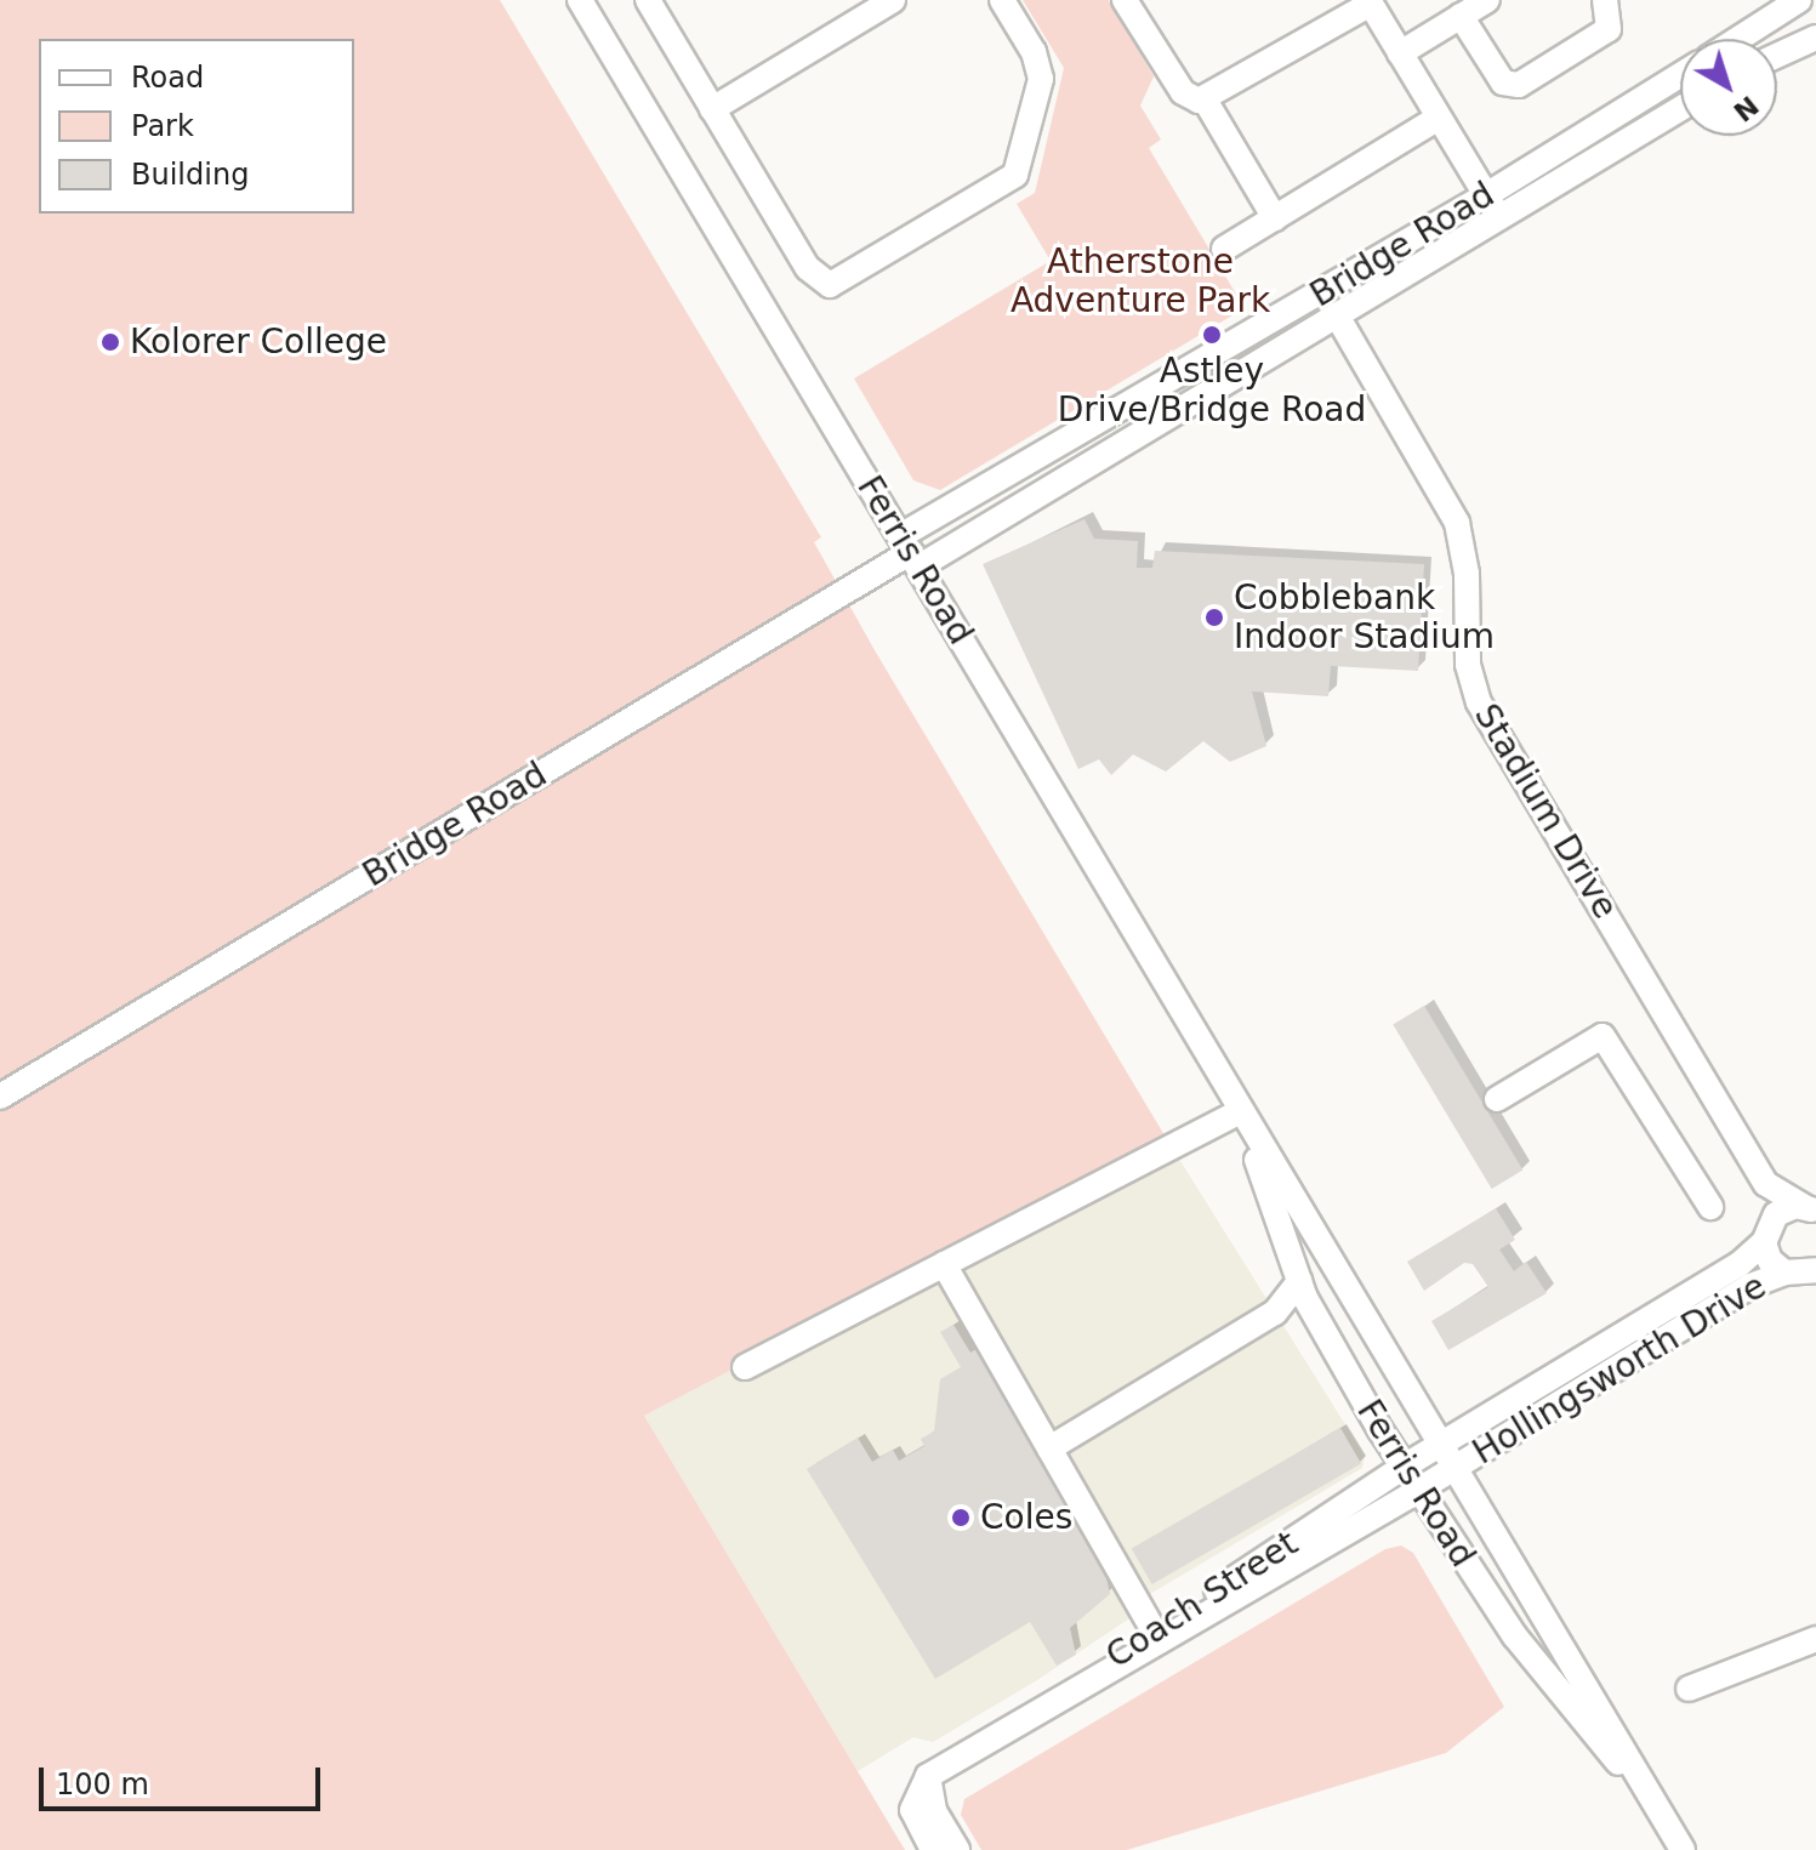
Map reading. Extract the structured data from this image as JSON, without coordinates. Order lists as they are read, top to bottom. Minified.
{"streets":{"street":["Bridge Road","Ferris Road","Stadium Drive","Hollingsworth Drive","Coach Street"]},"crossings":[["Bridge Road","Ferris Road"],["Bridge Road","Stadium Drive"],["Ferris Road","Hollingsworth Drive"],["Ferris Road","Coach Street"],["Stadium Drive","Hollingsworth Drive"],["Hollingsworth Drive","Coach Street"]],"parks":["Atherstone Adventure Park"],"places":["Astley Drive/Bridge Road","Kolorer College","Cobblebank Indoor Stadium","Coles"],"legend":["Road","Park","Building"],"scale_bar":"100 m","north":"bottom right"}
